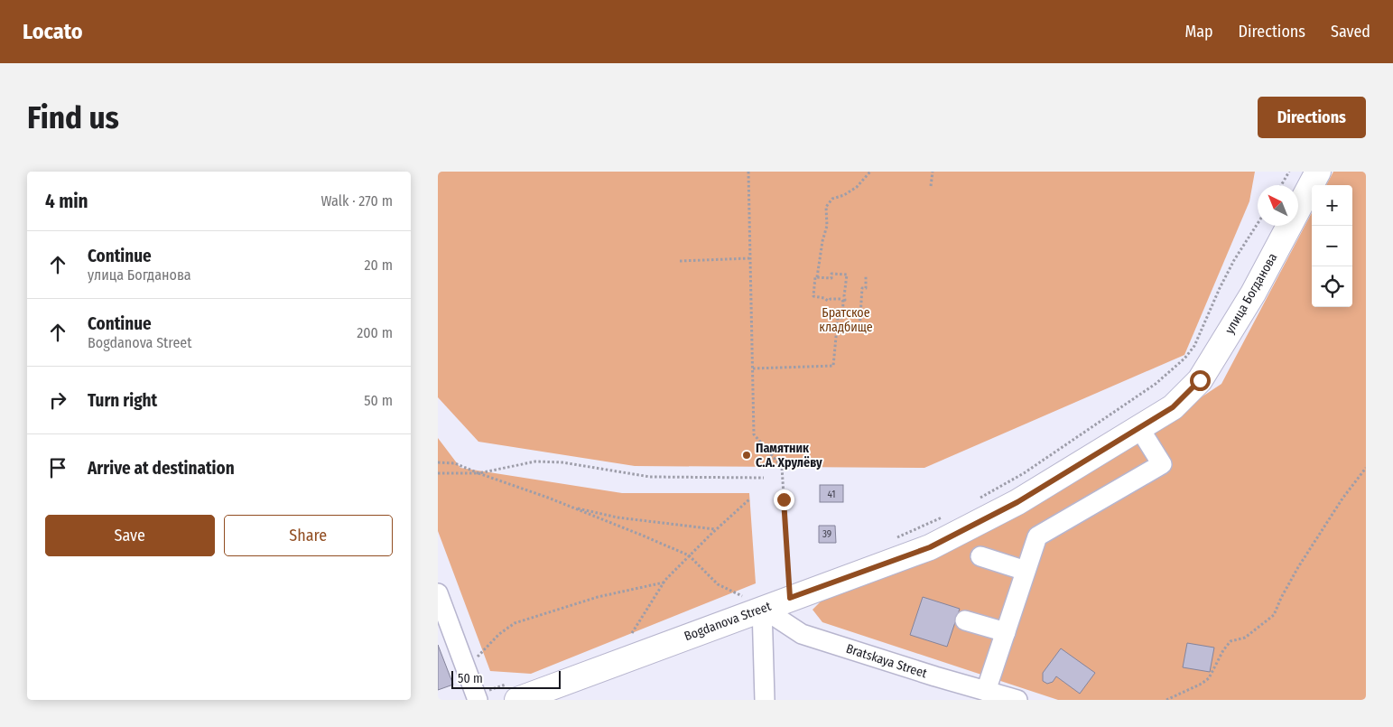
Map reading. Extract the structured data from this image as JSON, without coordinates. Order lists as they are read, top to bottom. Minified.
{"streets":{"main road":["улица Богданова","Bogdanova Street"],"street":["Bratskaya Street"]},"crossings":[["улица Богданова","Bogdanova Street"],["Bogdanova Street","Bratskaya Street"]],"parks":["Братское кладбище"],"places":["Памятник С.А. Хрулёву"],"house_numbers":["41","39"],"scale_bar":"50 m","north":"top left","page":{"header":"Locato","nav":["Map","Directions","Saved"],"buttons":["Directions",["Save","Share"]],"title":"Find us","heading":["4 min","Walk · 270 m"],"map_buttons":["+","−"],"list":[["Continue","улица Богданова","20 m"],["Continue","Bogdanova Street","200 m"],["Turn right","50 m"],"Arrive at destination"],"scale":"50 m"}}
